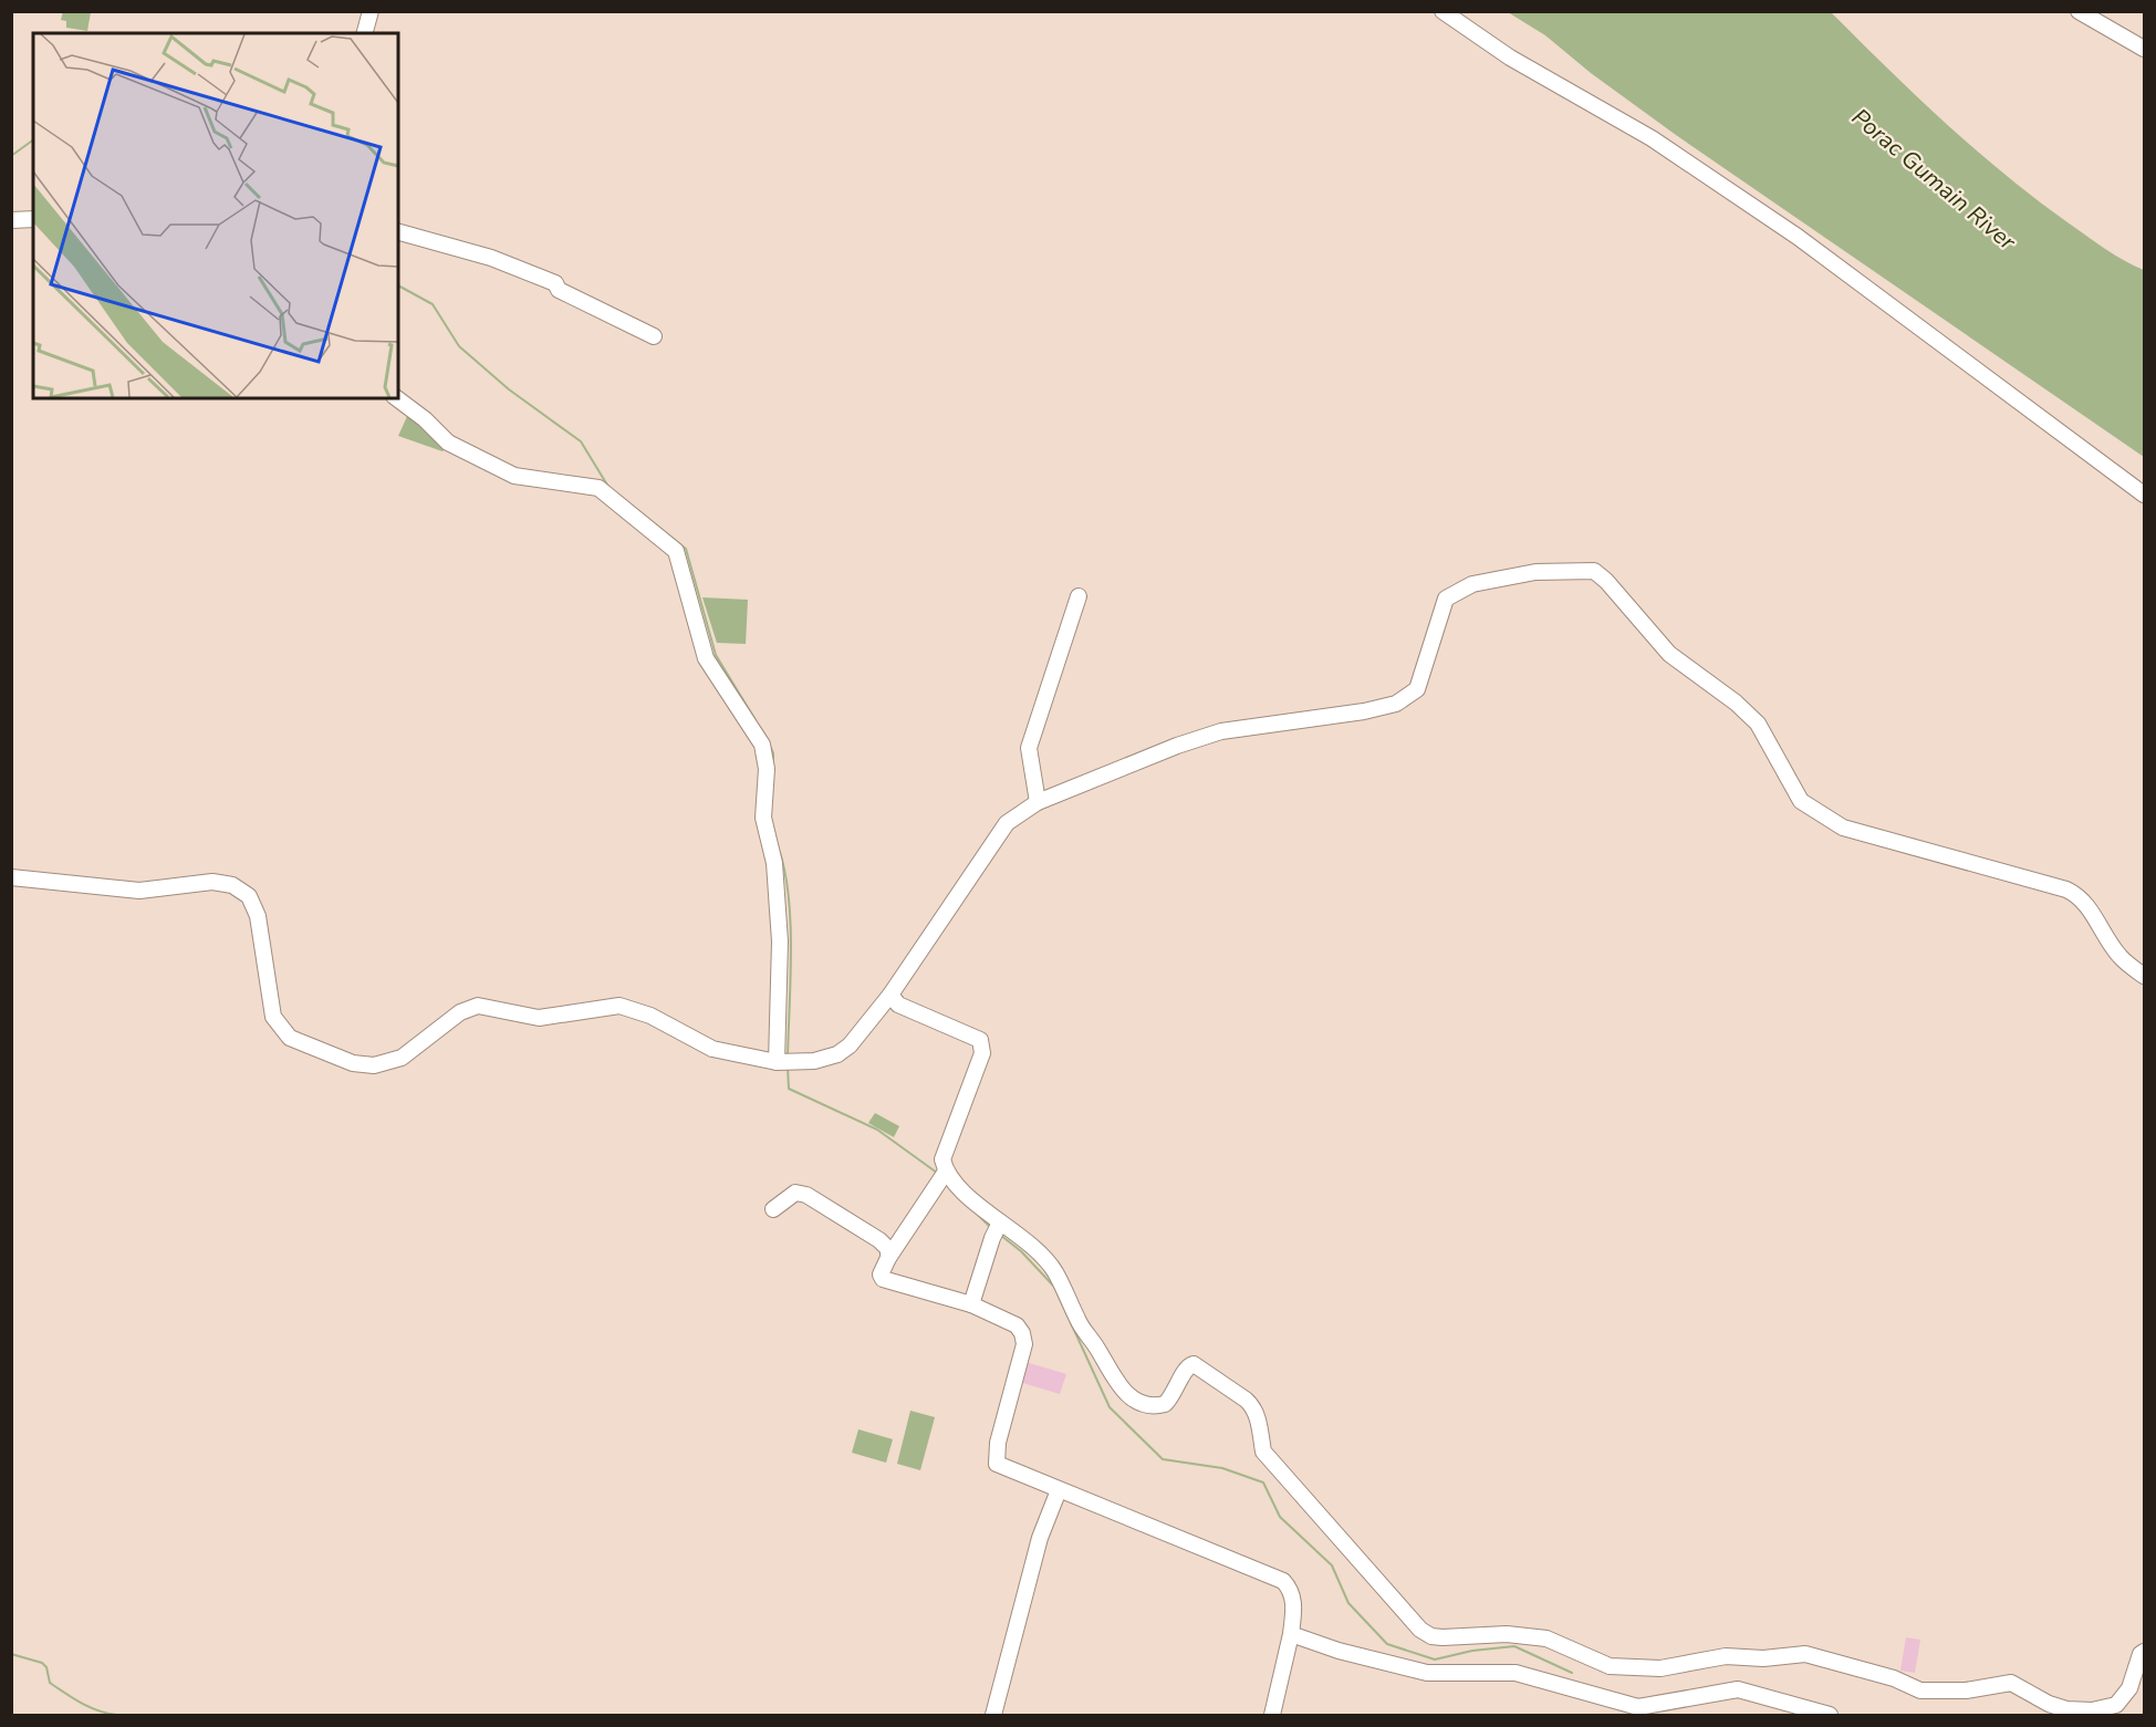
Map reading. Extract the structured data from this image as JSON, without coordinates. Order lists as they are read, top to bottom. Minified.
{"water":["Porac Gumain River"]}
